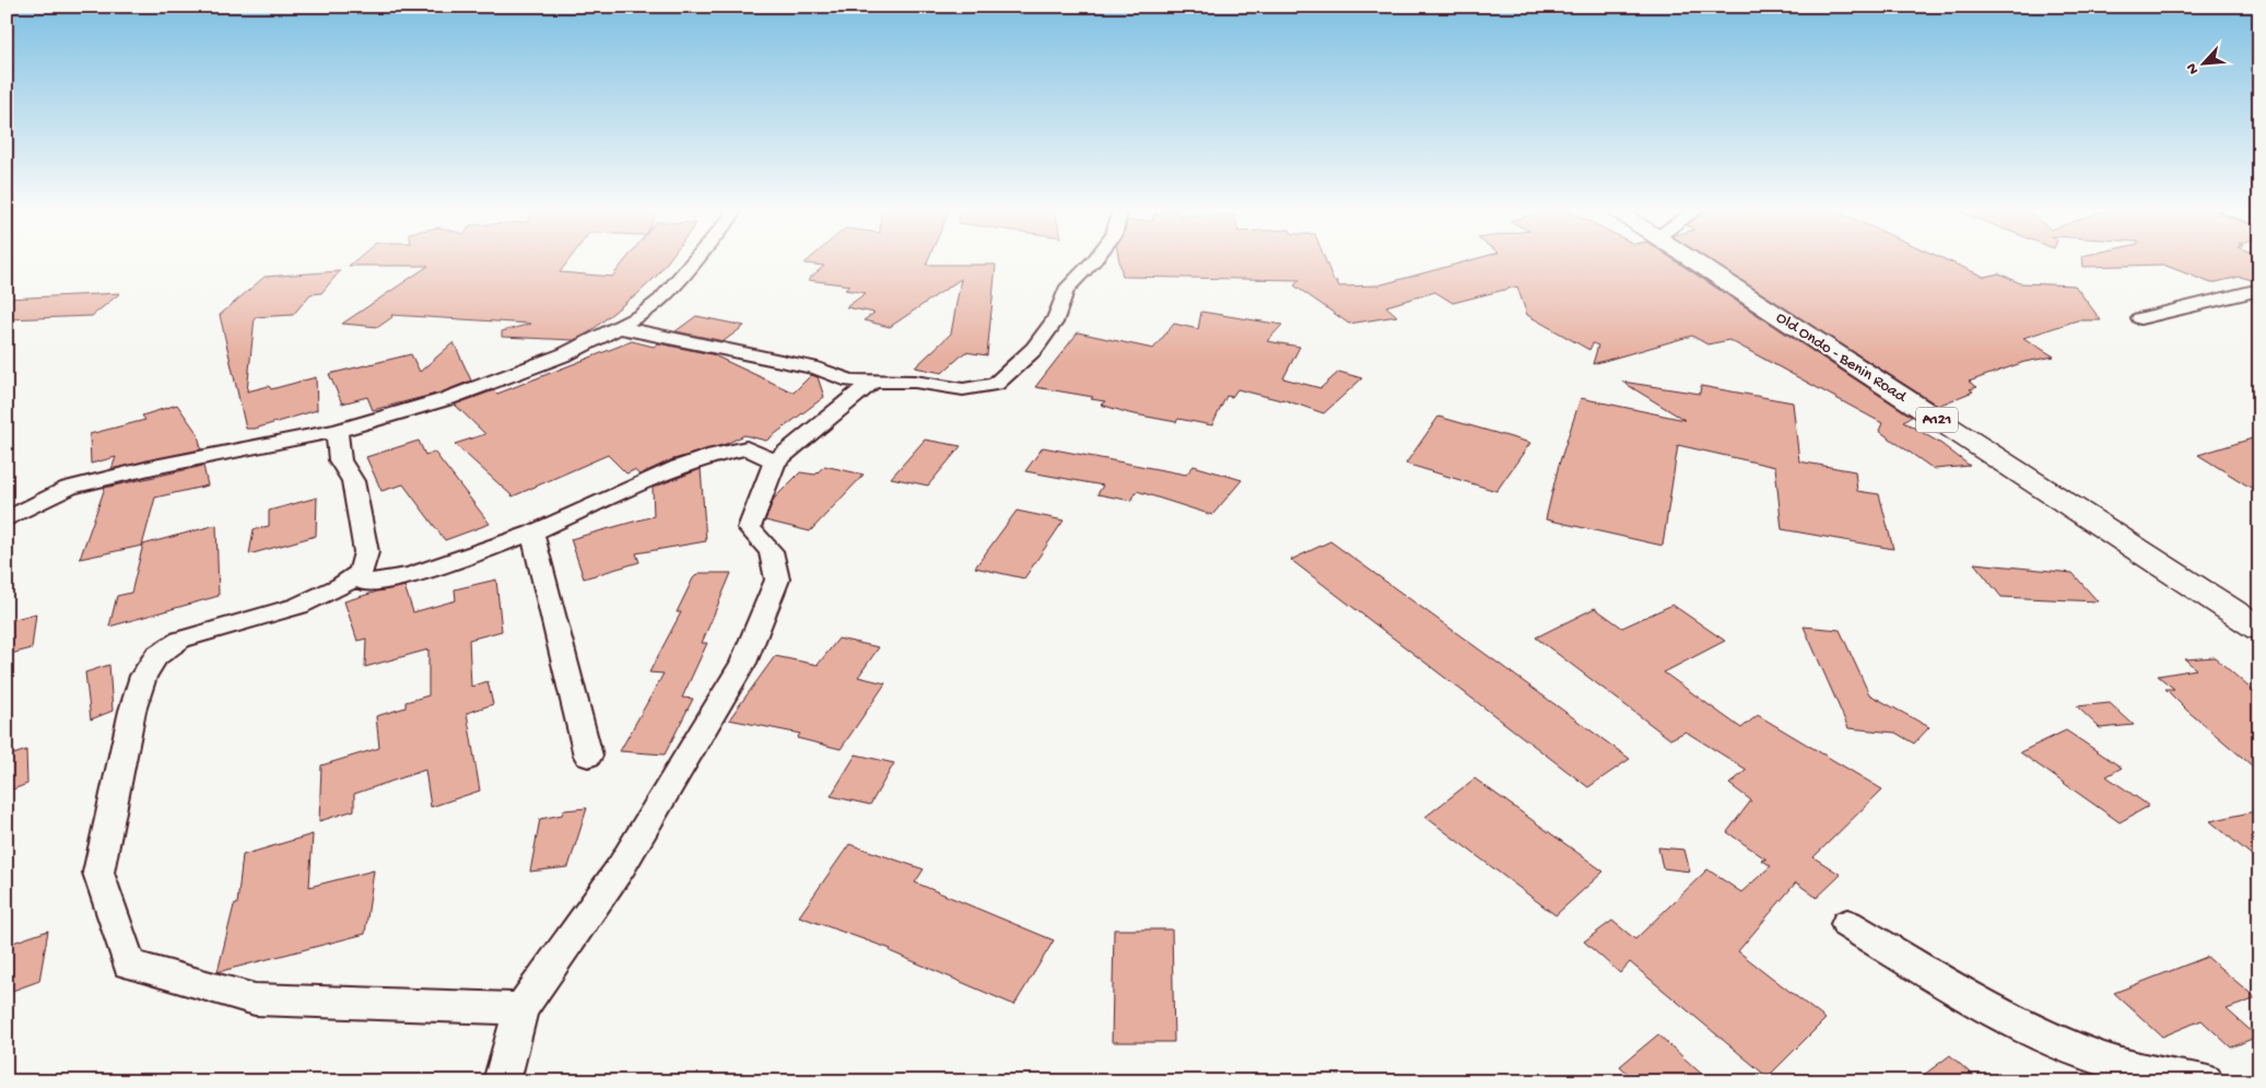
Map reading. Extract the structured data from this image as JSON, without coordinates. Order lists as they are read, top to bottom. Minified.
{"streets":{"main road":["Old Ondo - Benin Road","A121"]},"north":"bottom left"}
